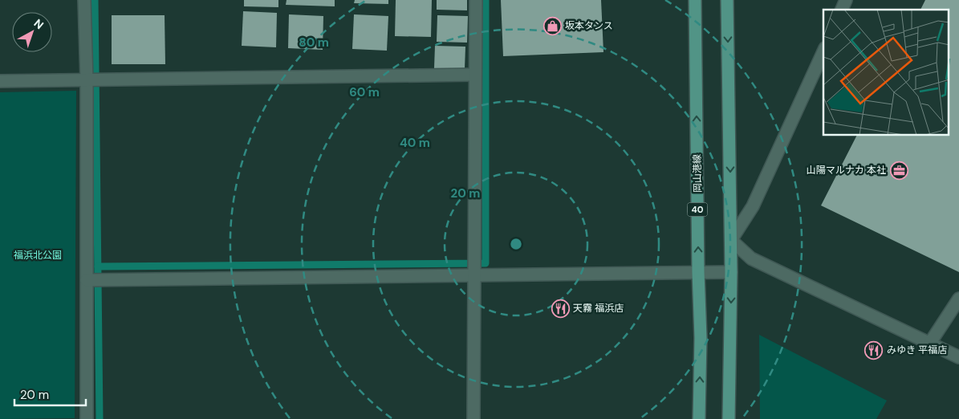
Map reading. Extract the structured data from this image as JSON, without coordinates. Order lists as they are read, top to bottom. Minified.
{"streets":{"main road":["岡山港線","40"]},"parks":["福浜北公園"],"places":{"shop":["坂本タンス"],"office":["山陽マルナカ 本社"],"restaurant":["天霧 福浜店","みゆき 平福店"]},"scale_bar":"20 m","north":"top right","rings":["80 m","60 m","40 m","20 m"]}
